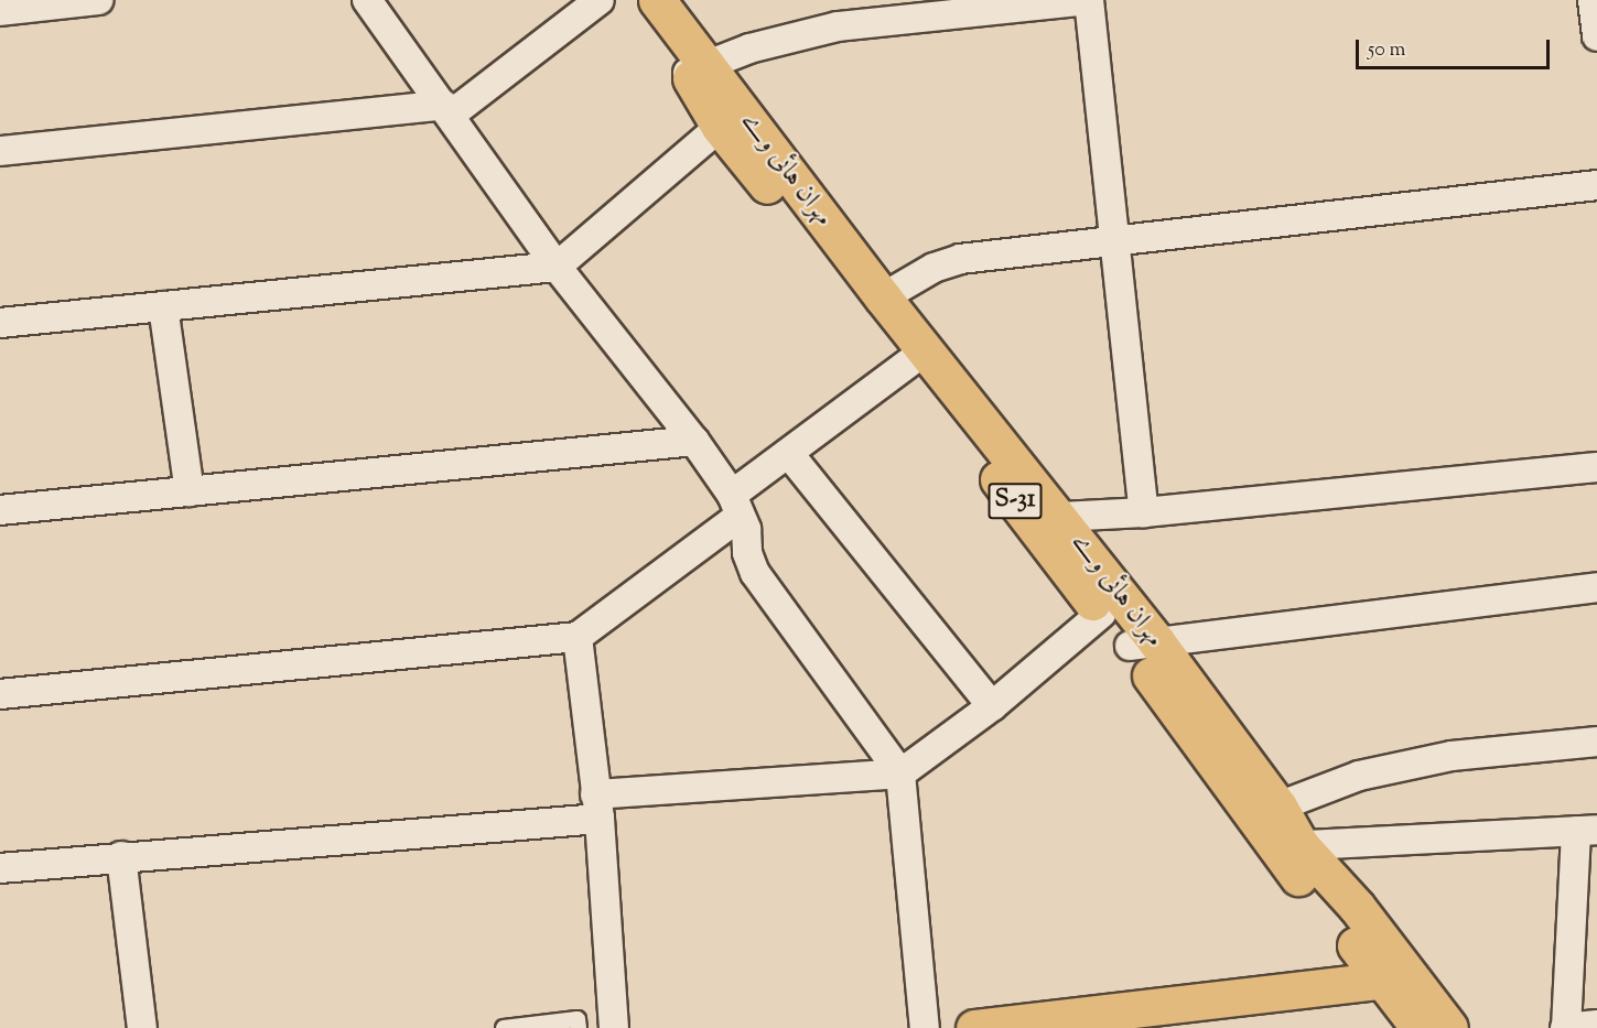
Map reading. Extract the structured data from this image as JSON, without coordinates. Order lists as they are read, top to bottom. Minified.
{"streets":{"main road":["مہران ہائی وے","S-31"]},"scale_bar":"50 m"}
